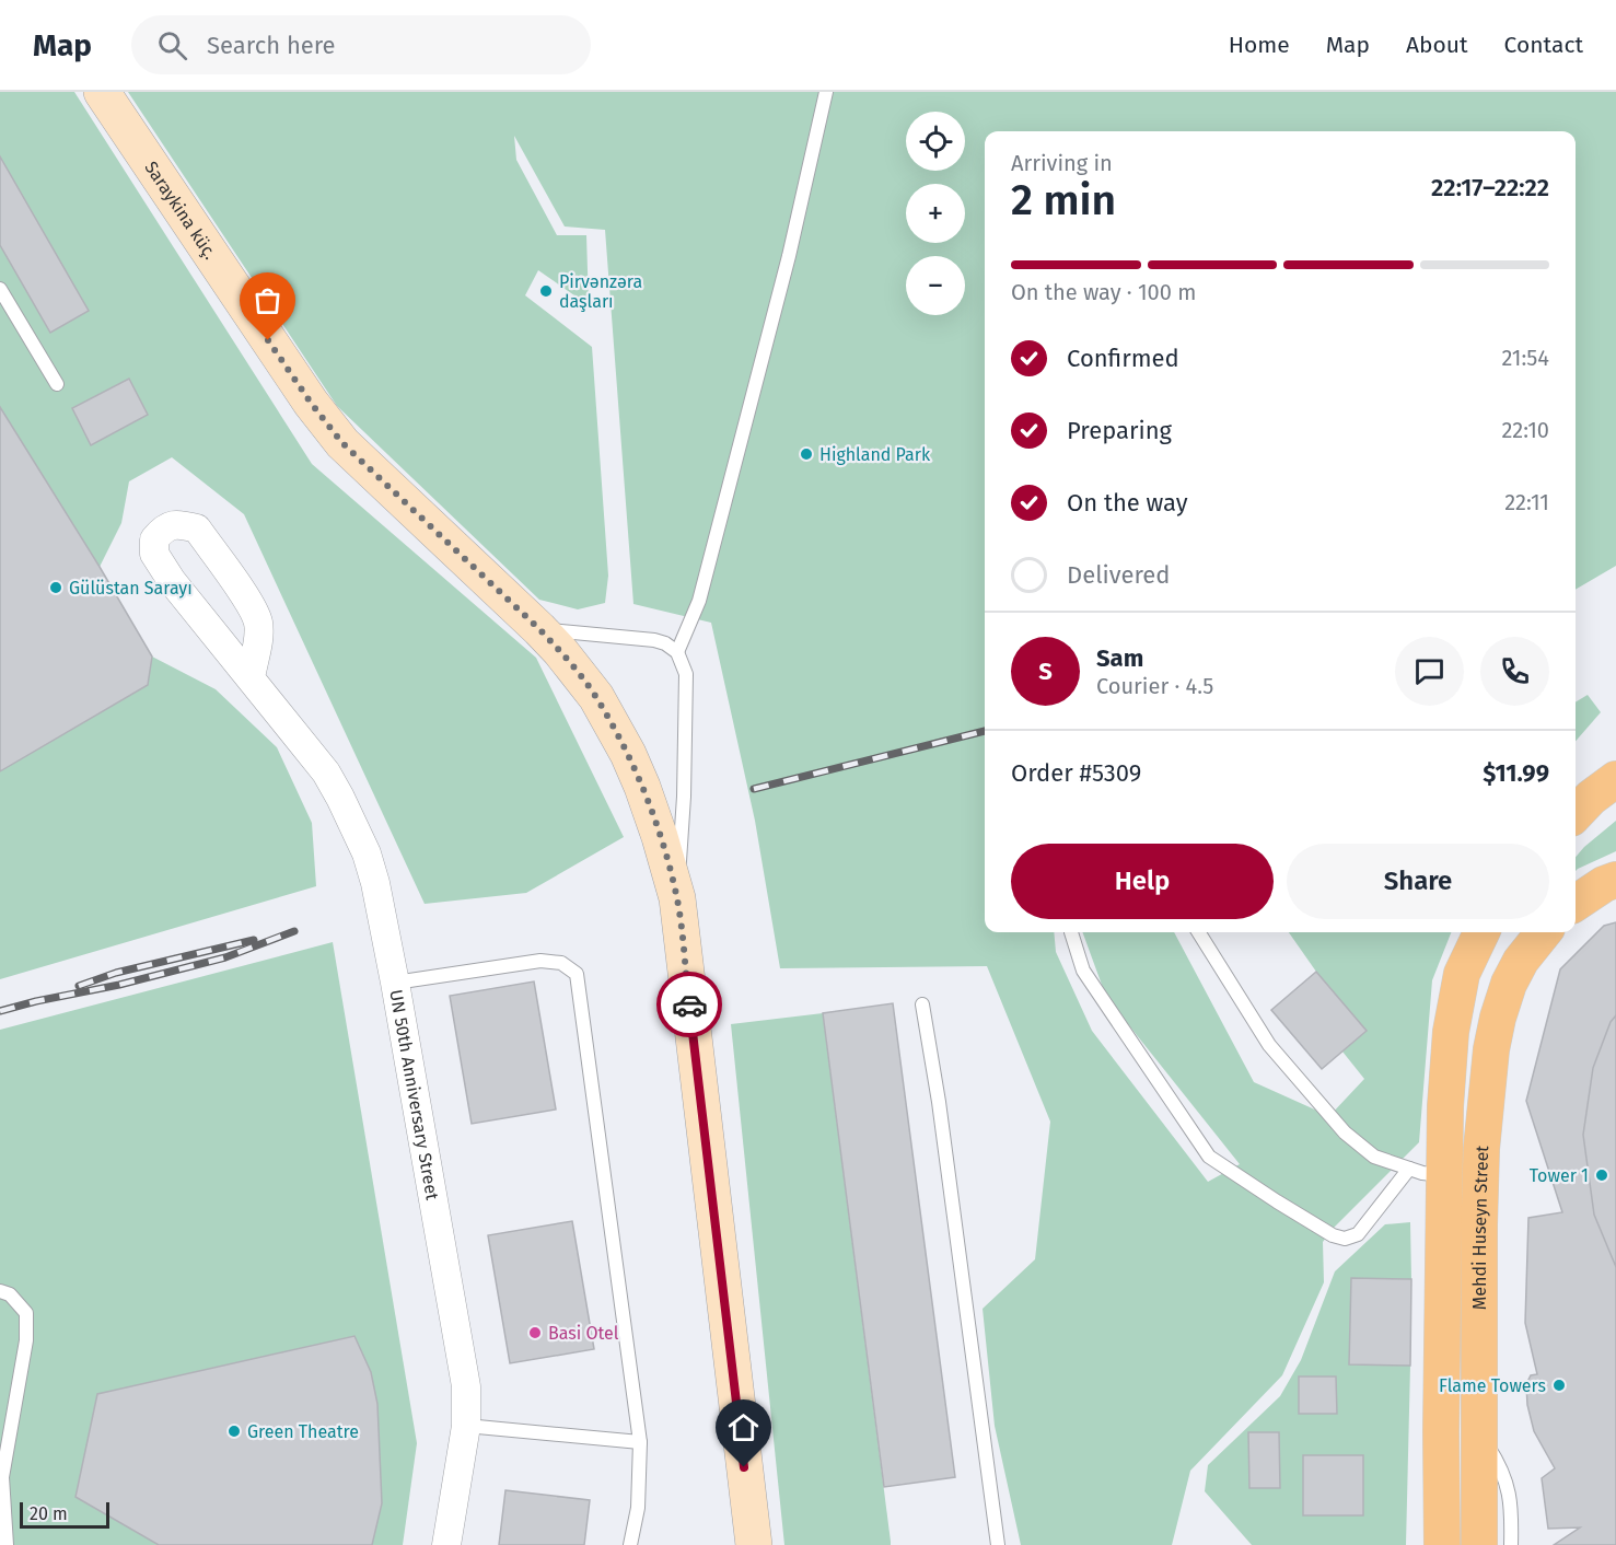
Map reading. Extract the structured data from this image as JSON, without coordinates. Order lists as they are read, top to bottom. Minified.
{"streets":{"main road":["Mehdi Huseyn Street"],"street":["Saraykina küç.","UN 50th Anniversary Street"]},"places":["Pirvənzəra daşları","Highland Park","Gülüstan Sarayı","Tower 1","Basi Otel","Flame Towers","Green Theatre"],"scale_bar":"20 m","page":{"header":"Map","search":"Search here","nav":["Home","Map","About","Contact"],"map_buttons":["+","−"],"heading":["2 min","Arriving in","22:17–22:22"],"panel":["Sam","Courier · 4.5","Order #5309","$11.99"],"bar":"On the way · 100 m","list":[["Confirmed","21:54"],["Preparing","22:10"],["On the way","22:11"],"Delivered"],"round":"S","buttons":["Help","Share"],"scale":"20 m"}}
